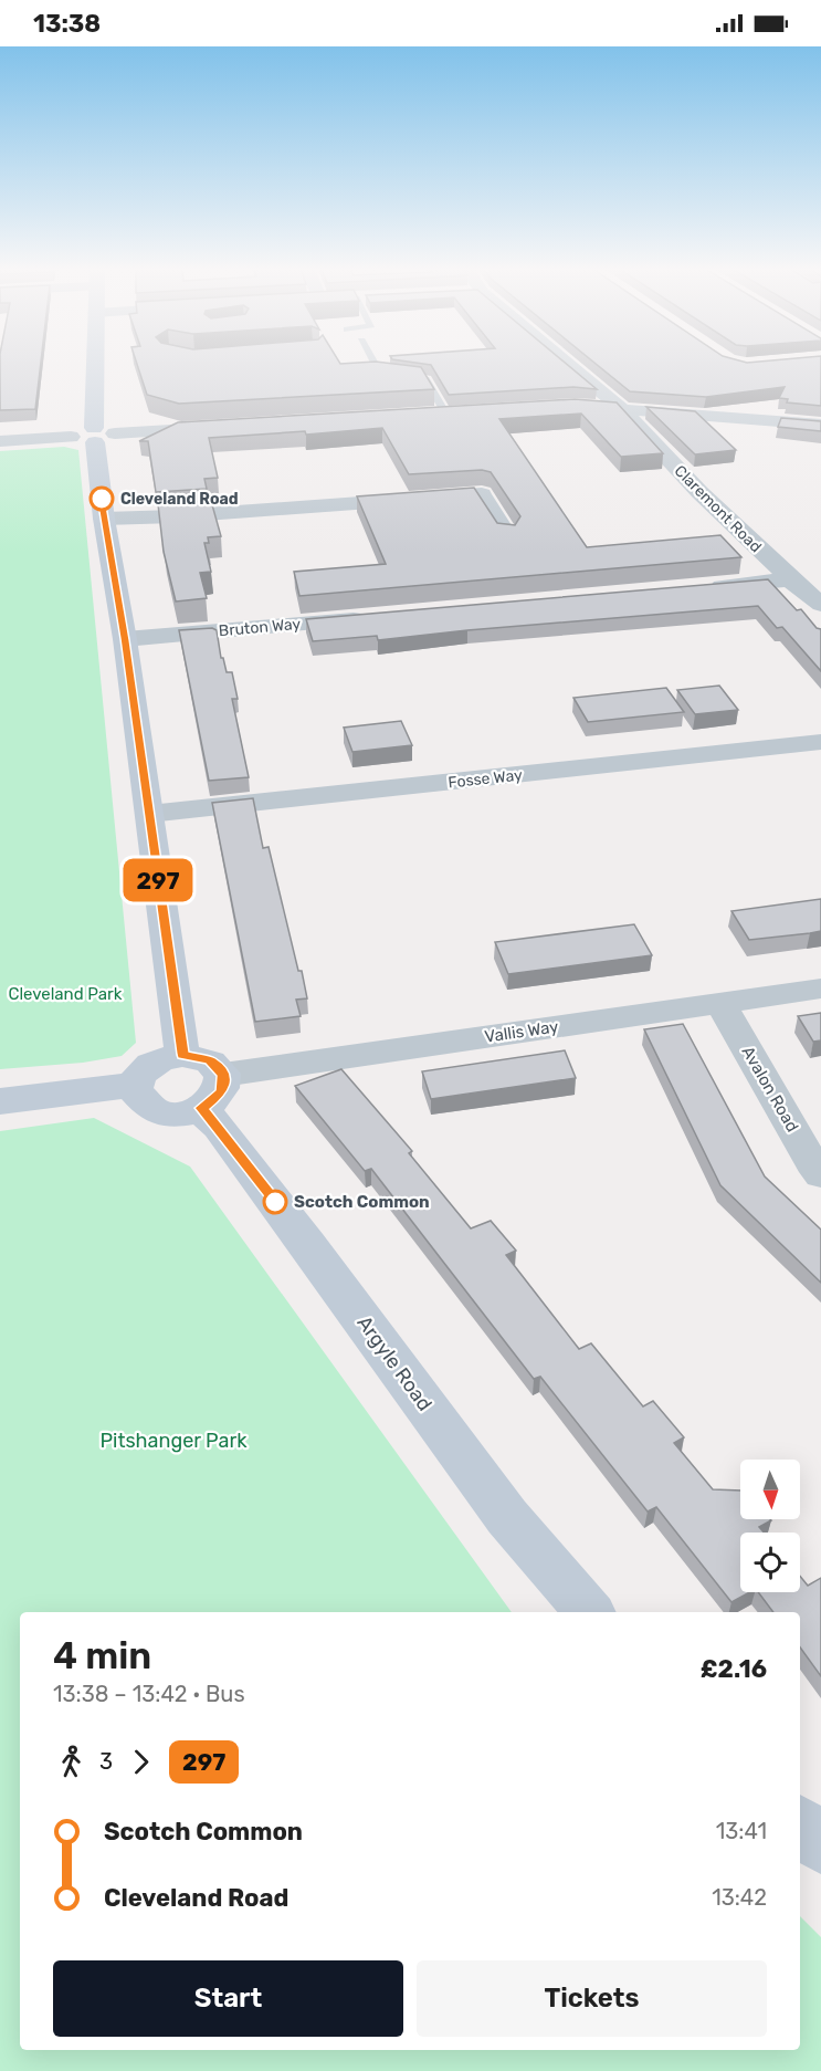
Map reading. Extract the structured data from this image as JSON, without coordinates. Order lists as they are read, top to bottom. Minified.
{"streets":{"main road":["Argyle Road"],"street":["Claremont Road","Bruton Way","Fosse Way","Vallis Way","Avalon Road"]},"crossings":[["Vallis Way","Avalon Road"],["Vallis Way","Argyle Road"]],"parks":["Cleveland Park","Pitshanger Park"],"places":["Cleveland Road","Scotch Common"],"lines":["bus line 297"],"north":"bottom","page":{"status":"13:38","on_map":"297","heading":["4 min","13:38 – 13:42 · Bus","£2.16"],"legs":["3","297"],"list":[{"name":"Scotch Common","value":"13:41"},{"name":"Cleveland Road","value":"13:42"}],"buttons":["Start","Tickets"]}}
